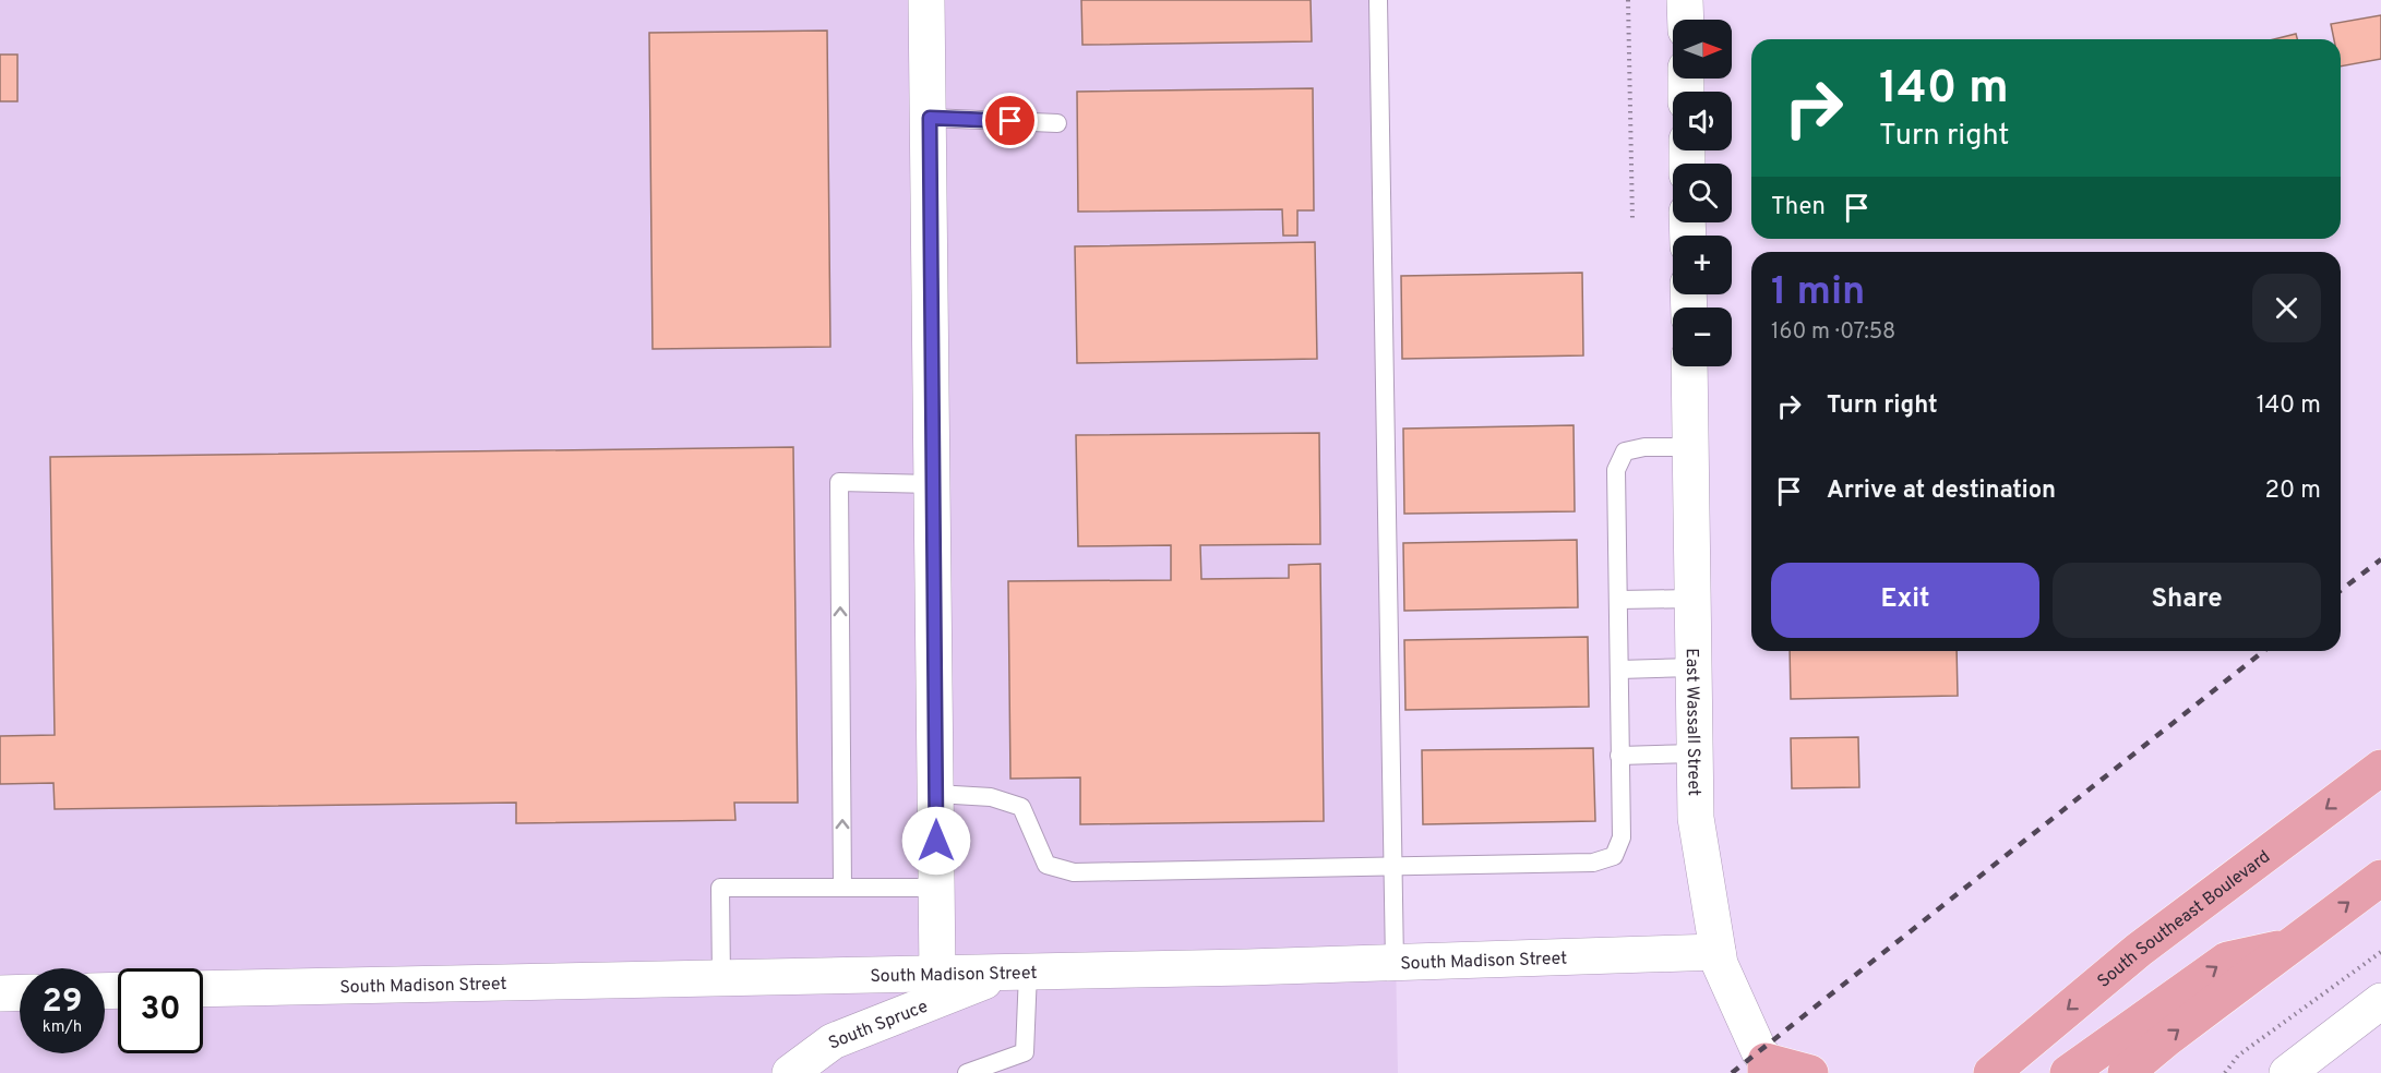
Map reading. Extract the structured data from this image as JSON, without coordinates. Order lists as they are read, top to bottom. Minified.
{"streets":{"main road":["South Southeast Boulevard"],"street":["East Wassall Street","South Madison Street","South Spruce"]},"crossings":[["East Wassall Street","South Madison Street"],["South Madison Street","South Spruce"]],"north":"right","page":{"map_buttons":["+","−"],"turn":["140 m","Turn right"],"then":"Then","heading":["1 min","160 m · 07:58"],"list":[{"name":"Turn right","value":"140 m"},{"name":"Arrive at destination","value":"20 m"}],"buttons":["Exit","Share"],"speed":"29 km/h","limit":"30"}}
